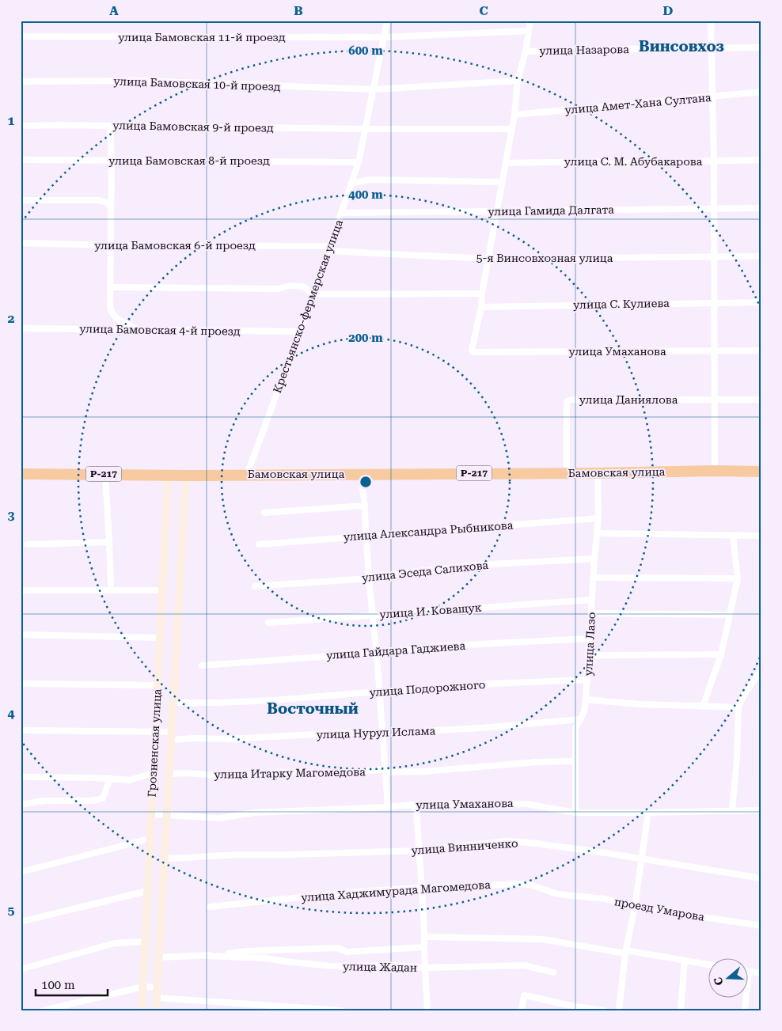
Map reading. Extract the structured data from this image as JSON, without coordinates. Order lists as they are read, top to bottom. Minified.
{"streets":{"highway":["Бамовская улица","Р-217"],"street":["улица Бамовская 11-й проезд","улица Назарова","улица Бамовская 10-й проезд","улица Амет-Хана Султана","улица Бамовская 9-й проезд","улица Бамовская 8-й проезд","улица С. М. Абубакарова","улица Гамида Далгата","улица Бамовская 6-й проезд","5-я Винсовхозная улица","улица С. Кулиева","Крестьянско-фермерская улица","улица Бамовская 4-й проезд","улица Умаханова","улица Даниялова","улица Александра Рыбникова","улица Эседа Салихова","улица И. Коващук","улица Лазо","улица Гайдара Гаджиева","улица Подорожного","улица Нурул Ислама","Грозненская улица","улица Итарку Магомедова","улица Винниченко","улица Хаджимурада Магомедова","проезд Умарова","улица Жадан"]},"crossings":[["улица Бамовская 11-й проезд","Крестьянско-фермерская улица"],["улица Бамовская 10-й проезд","Крестьянско-фермерская улица"],["улица Бамовская 9-й проезд","Крестьянско-фермерская улица"],["улица Бамовская 8-й проезд","Крестьянско-фермерская улица"],["улица Гамида Далгата","Крестьянско-фермерская улица"],["улица Бамовская 6-й проезд","5-я Винсовхозная улица"],["улица Бамовская 6-й проезд","Крестьянско-фермерская улица"],["5-я Винсовхозная улица","Крестьянско-фермерская улица"],["улица С. Кулиева","улица Умаханова"],["Крестьянско-фермерская улица","улица Бамовская 4-й проезд"],["Крестьянско-фермерская улица","Бамовская улица"],["улица Умаханова","улица Лазо"],["улица Умаханова","Грозненская улица"],["улица Даниялова","Бамовская улица"],["Бамовская улица","улица Лазо"],["Бамовская улица","Грозненская улица"],["улица Александра Рыбникова","улица Лазо"],["улица Эседа Салихова","улица Лазо"],["улица И. Коващук","улица Лазо"],["улица Лазо","улица Гайдара Гаджиева"],["улица Лазо","улица Подорожного"],["улица Лазо","улица Нурул Ислама"],["улица Лазо","улица Итарку Магомедова"],["улица Подорожного","Грозненская улица"],["улица Нурул Ислама","Грозненская улица"],["Грозненская улица","улица Итарку Магомедова"],["Грозненская улица","улица Винниченко"],["улица Хаджимурада Магомедова","проезд Умарова"]],"districts":["Винсовхоз","Восточный"],"scale_bar":"100 m","north":"left","grid":{"columns":["A","B","C","D"],"rows":["1","2","3","4","5"]},"rings":["600 m","400 m","200 m"]}
